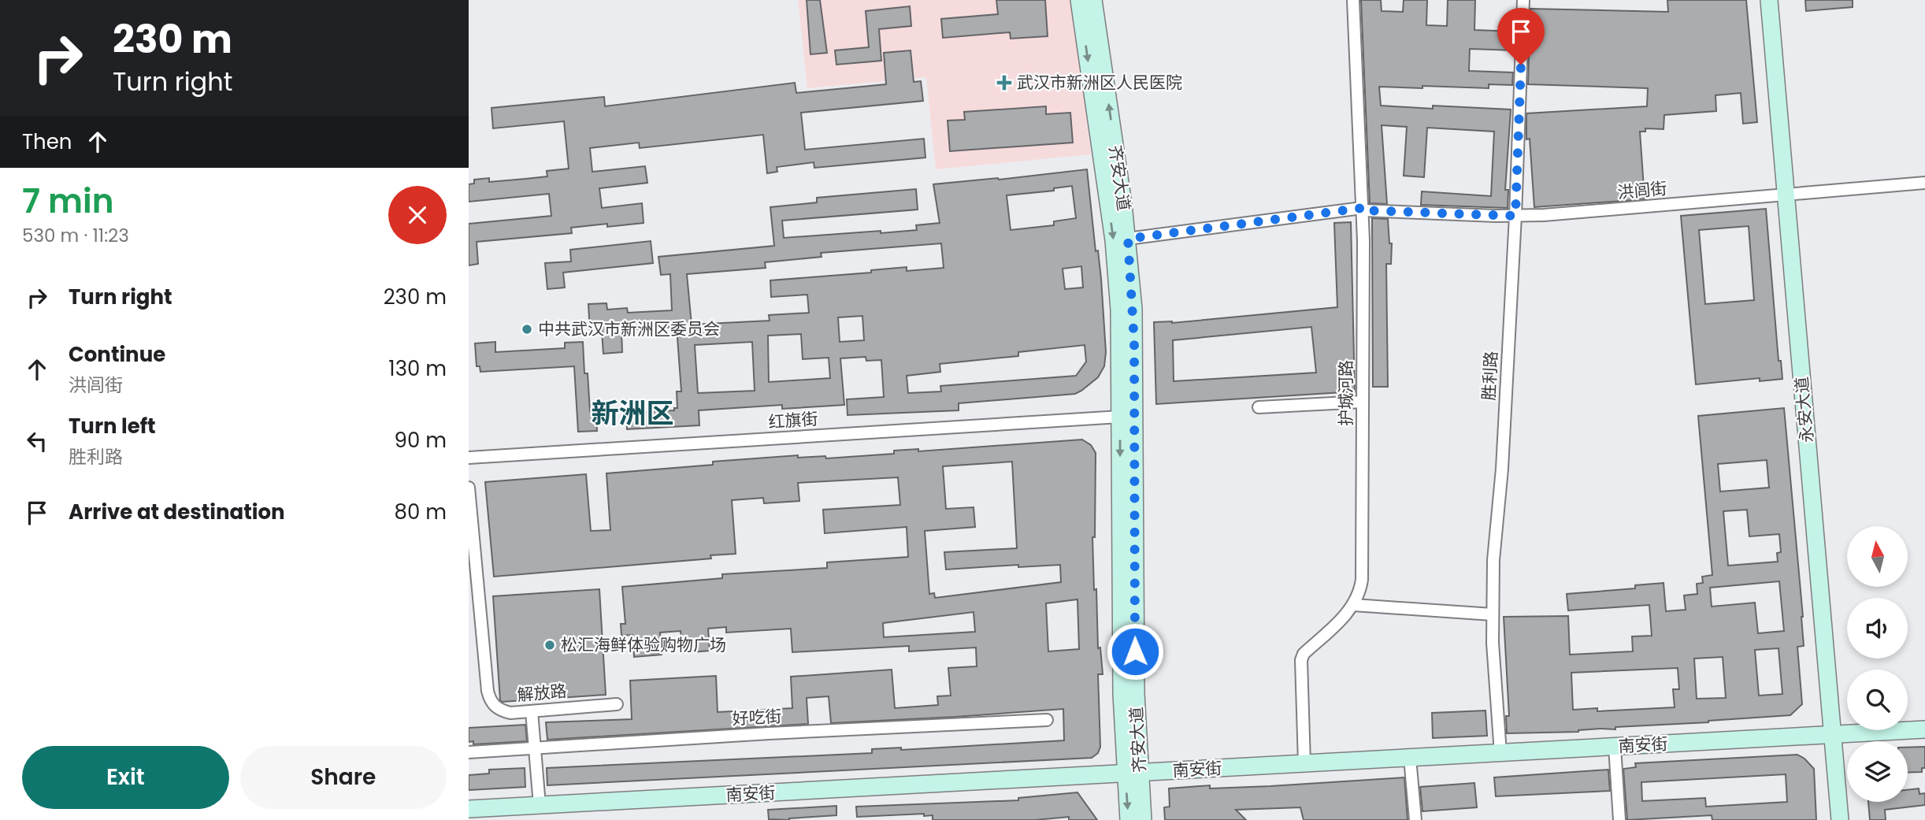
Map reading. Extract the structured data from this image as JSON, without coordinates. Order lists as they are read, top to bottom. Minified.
{"streets":{"main road":["齐安大道","永安大道","南安街"],"street":["洪闾街","胜利路","护城河路","红旗街","解放路","好吃街"]},"crossings":[["齐安大道","洪闾街"],["齐安大道","红旗街"],["齐安大道","南安街"],["洪闾街","胜利路"],["洪闾街","护城河路"],["洪闾街","永安大道"],["胜利路","南安街"],["护城河路","南安街"],["永安大道","南安街"]],"districts":["新洲区"],"places":{"health":["武汉市新洲区人民医院"],"other":["中共武汉市新洲区委员会","松汇海鲜体验购物广场"]},"north":"top","page":{"turn":["230 m","Turn right"],"then":"Then","heading":["7 min","530 m · 11:23"],"list":[{"name":"Turn right","value":"230 m"},{"name":"Continue","note":"洪闾街","value":"130 m"},{"name":"Turn left","note":"胜利路","value":"90 m"},{"name":"Arrive at destination","value":"80 m"}],"buttons":["Exit","Share"]}}
